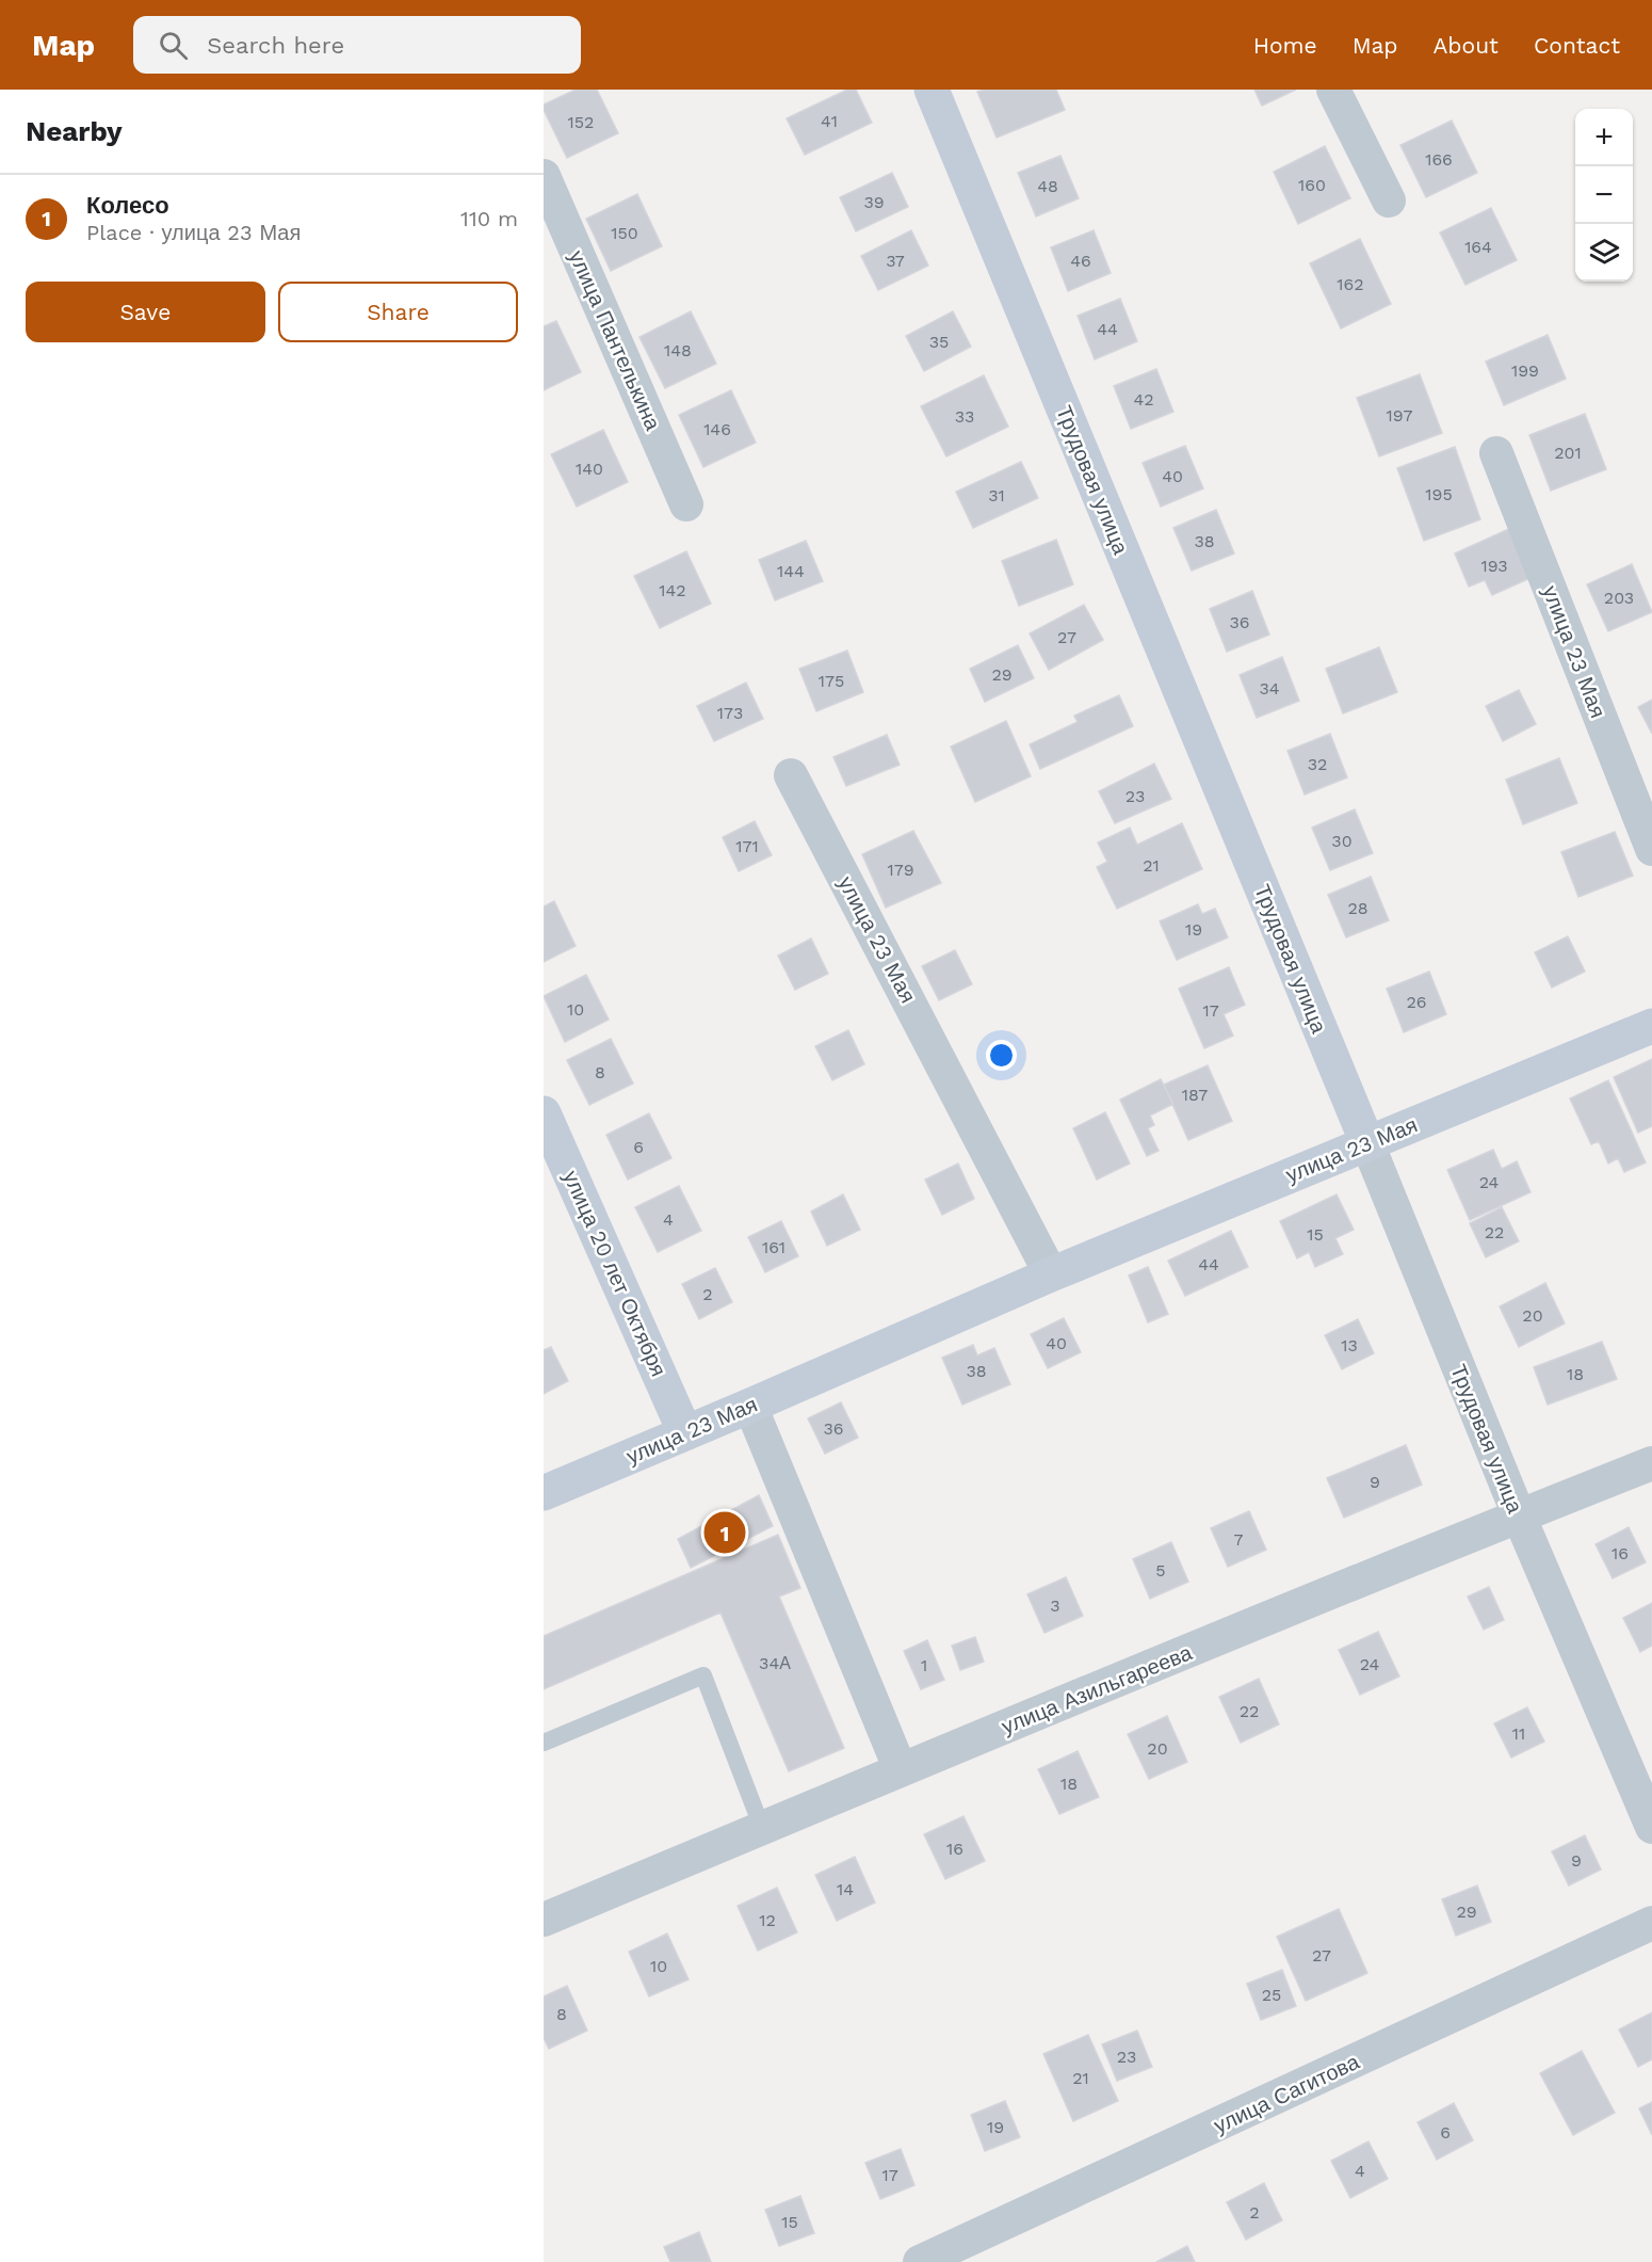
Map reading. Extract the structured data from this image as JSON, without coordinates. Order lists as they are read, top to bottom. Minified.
{"streets":{"main road":["Трудовая улица","улица 23 Мая","улица 20 лет Октября"],"street":["улица Пантелькина","улица Азильгареева","улица Сагитова"]},"crossings":[["Трудовая улица","улица 23 Мая"],["Трудовая улица","улица Азильгареева"],["улица 23 Мая","улица 20 лет Октября"]],"house_numbers":["41","152","166","160","48","39","150","164","37","46","162","44","35","148","199","42","197","33","146","201","140","40","195","31","38","193","144","142","203","36","27","29","175","34","173","32","23","30","171","21","179","28","19","26","10","17","8","187","6","24","4","22","15","161","44","2","20","40","13","38","18","36","9","7","16","5","3","34А","24","1","22","11","20","18","16","9","14","29","12","27","10","25","8","23","21","19","6","4","17","2","15"],"page":{"header":"Map","search":"Search here","nav":["Home","Map","About","Contact"],"heading":"Nearby","map_buttons":["+","−"],"list":[{"mark":"1","name":"Колесо","note":"Place · улица 23 Мая","value":"110 m"}],"buttons":["Save","Share"],"pins":"1"}}
